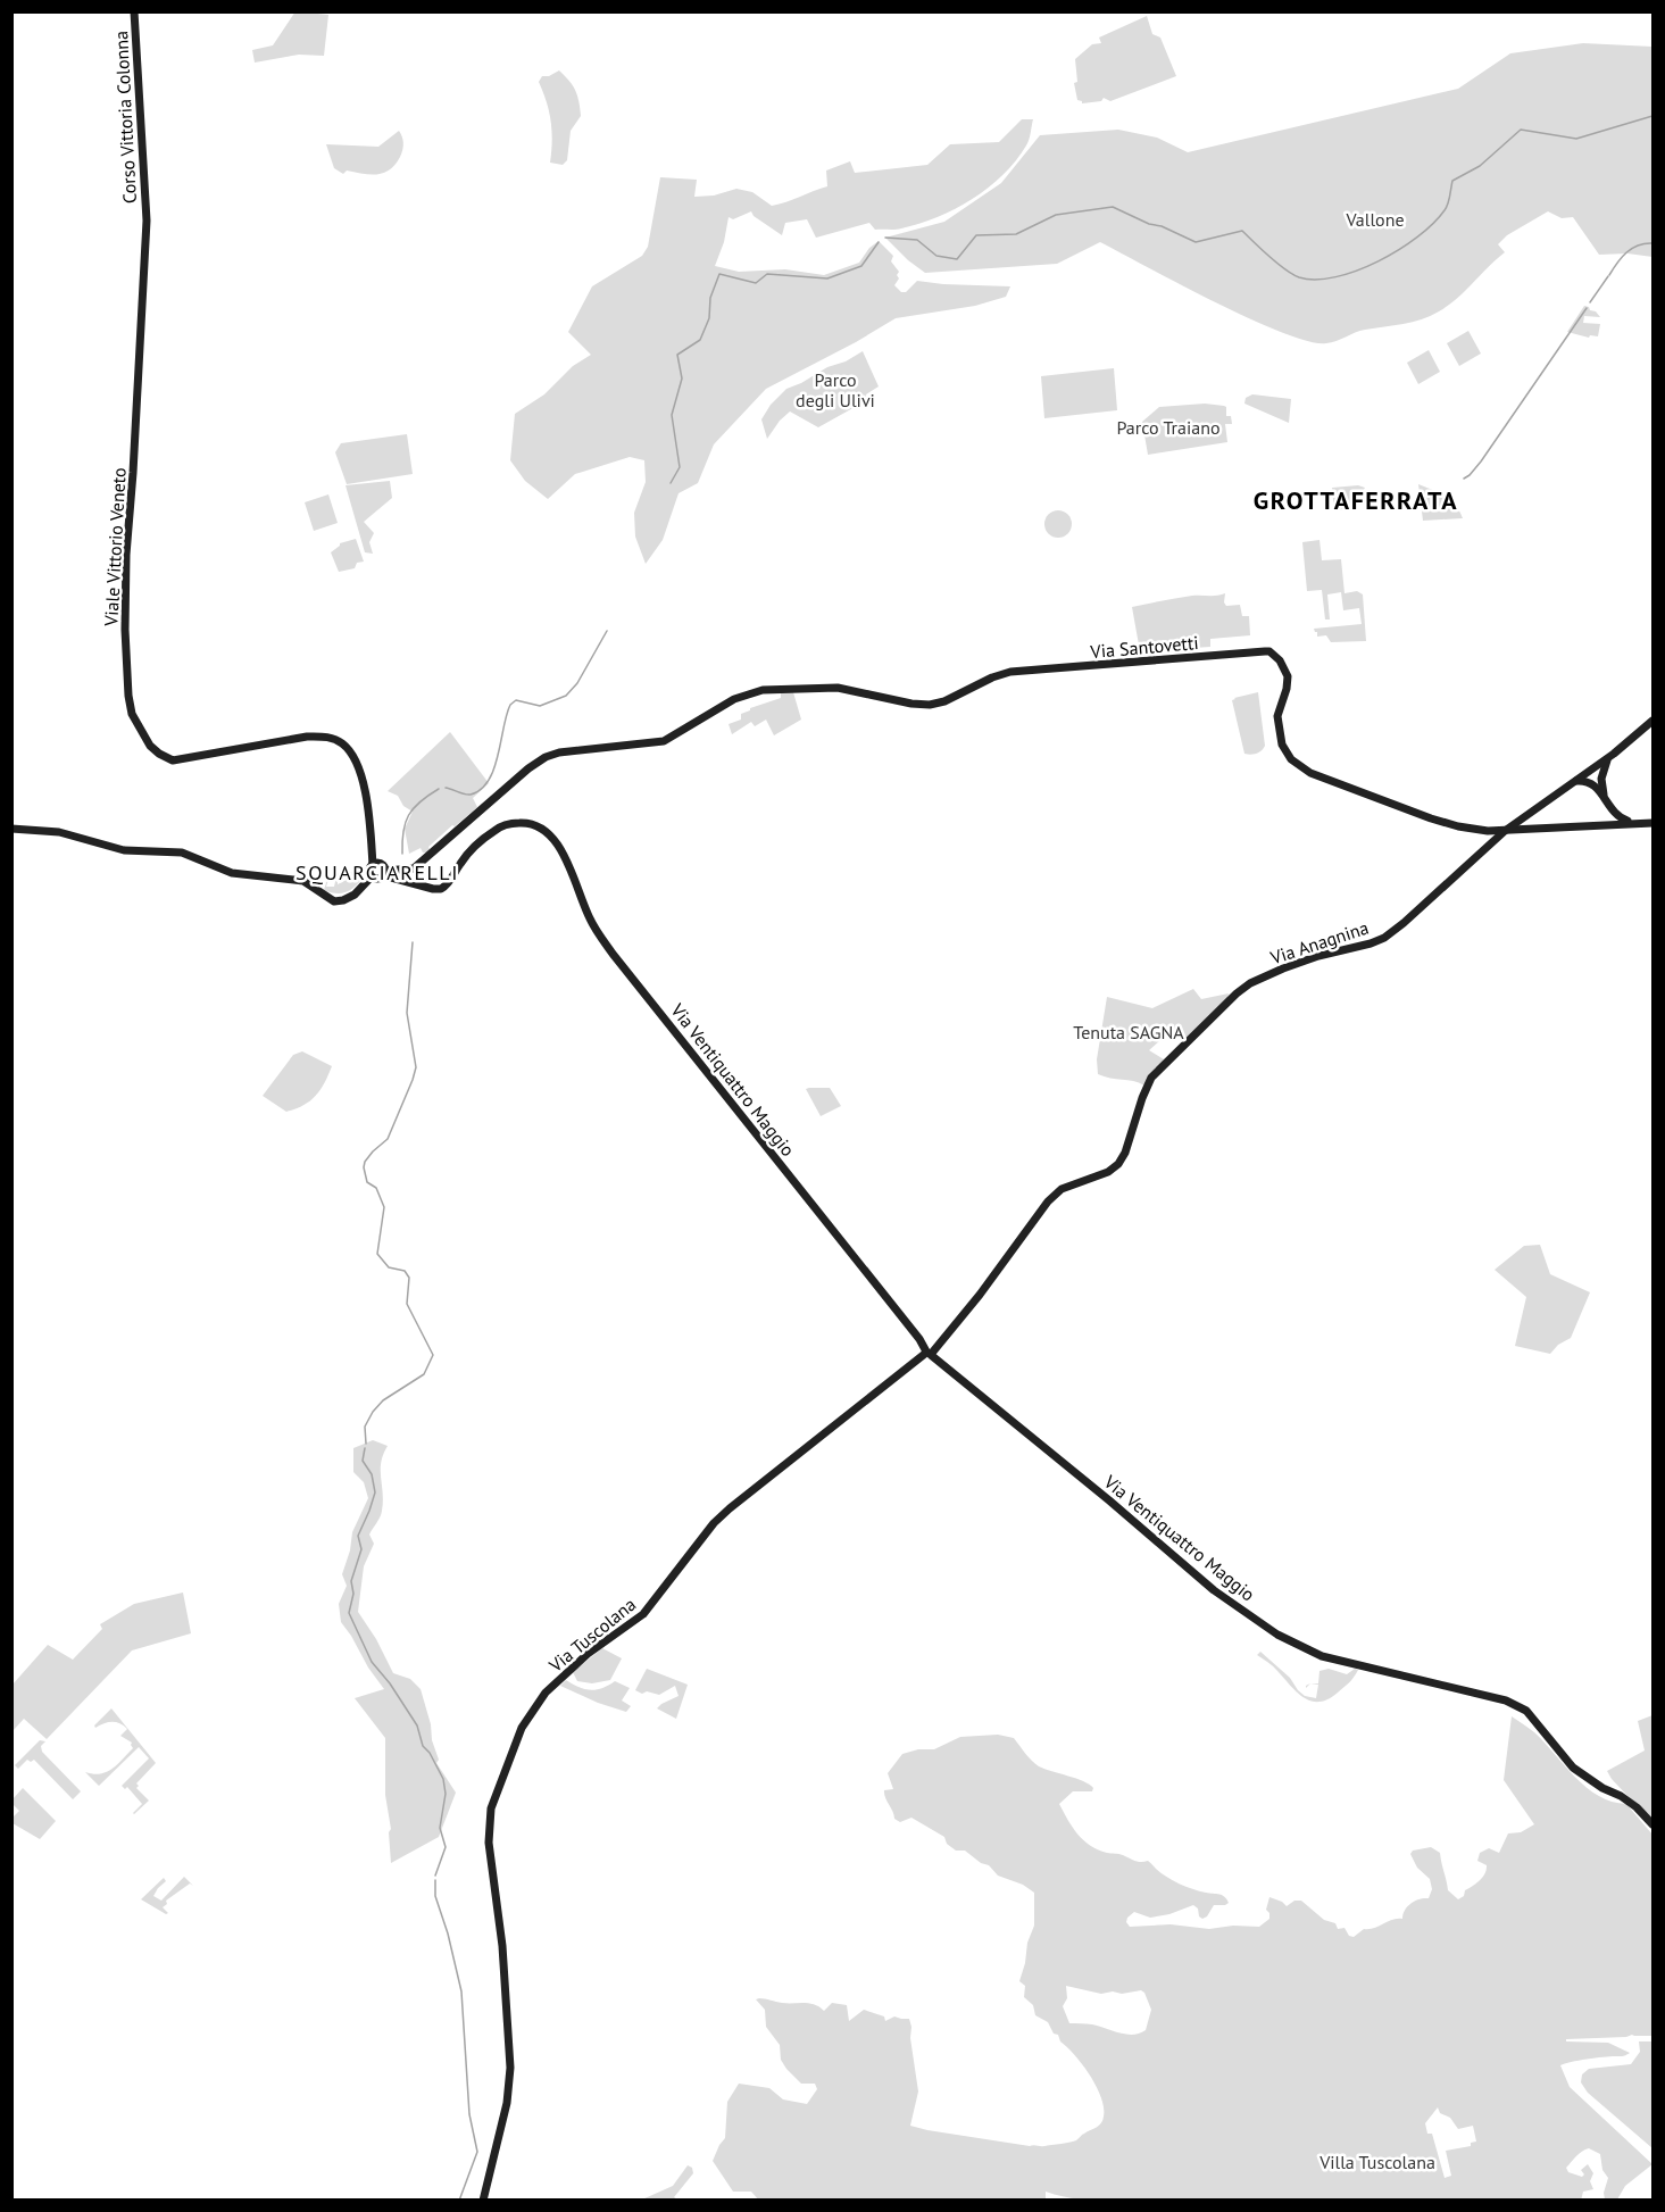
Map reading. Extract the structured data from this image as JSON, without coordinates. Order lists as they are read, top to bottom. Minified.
{"streets":{"main road":["Corso Vittoria Colonna","Viale Vittorio Veneto","Via Santovetti","Via Anagnina","Via Ventiquattro Maggio","Via Tuscolana"]},"crossings":[["Corso Vittoria Colonna","Viale Vittorio Veneto"],["Viale Vittorio Veneto","Via Santovetti"],["Viale Vittorio Veneto","Via Ventiquattro Maggio"],["Via Santovetti","Via Anagnina"],["Via Santovetti","Via Ventiquattro Maggio"],["Via Anagnina","Via Ventiquattro Maggio"],["Via Anagnina","Via Tuscolana"],["Via Ventiquattro Maggio","Via Tuscolana"]],"districts":["GROTTAFERRATA","SQUARCIARELLI"],"parks":["Vallone","Parco degli Ulivi","Parco Traiano","Tenuta SAGNA","Villa Tuscolana"]}
